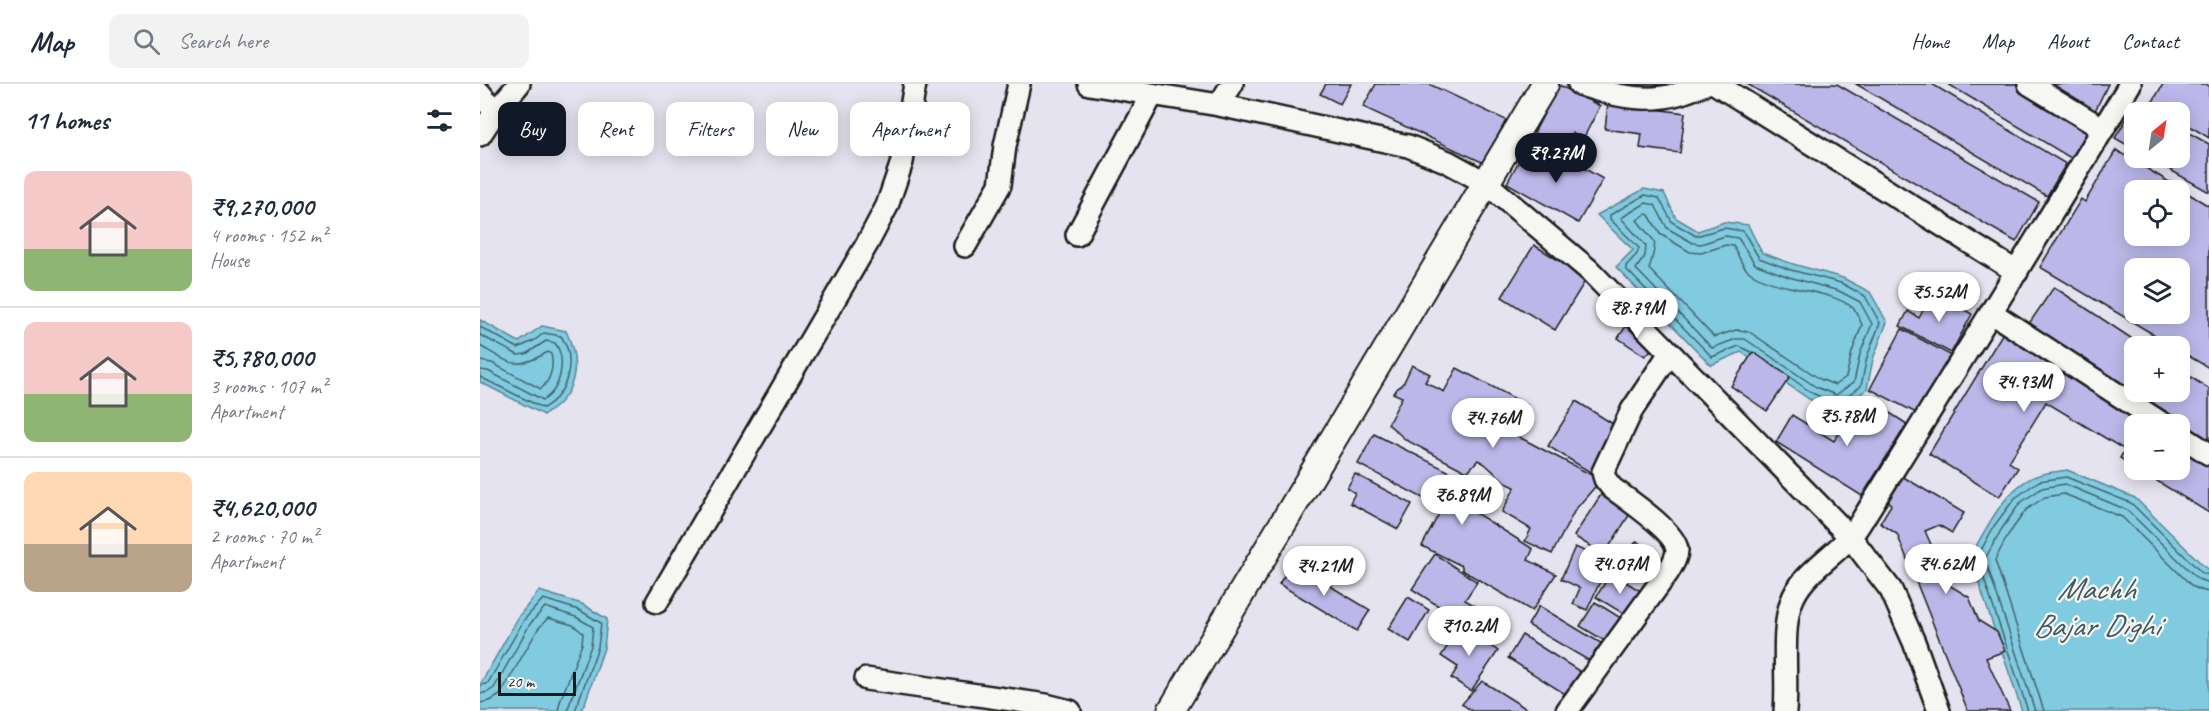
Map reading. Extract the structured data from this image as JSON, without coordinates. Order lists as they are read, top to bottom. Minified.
{"water":["Machh Bajar Dighi"],"scale_bar":"20 m","north":"top right","page":{"header":"Map","search":"Search here","nav":["Home","Map","About","Contact"],"heading":"11 homes","map_buttons":["+","−"],"chip":["Buy","Rent","Filters","New","Apartment"],"price":["₹9.27M","₹5.52M","₹8.79M","₹4.93M","₹5.78M","₹4.76M","₹6.89M","₹4.07M","₹4.62M","₹4.21M","₹10.2M"],"list":[{"name":"₹9,270,000","note":"4 rooms · 152 m² · House"},{"name":"₹5,780,000","note":"3 rooms · 107 m² · Apartment"},{"name":"₹4,620,000","note":"2 rooms · 70 m² · Apartment"}],"scale":"20 m"}}
